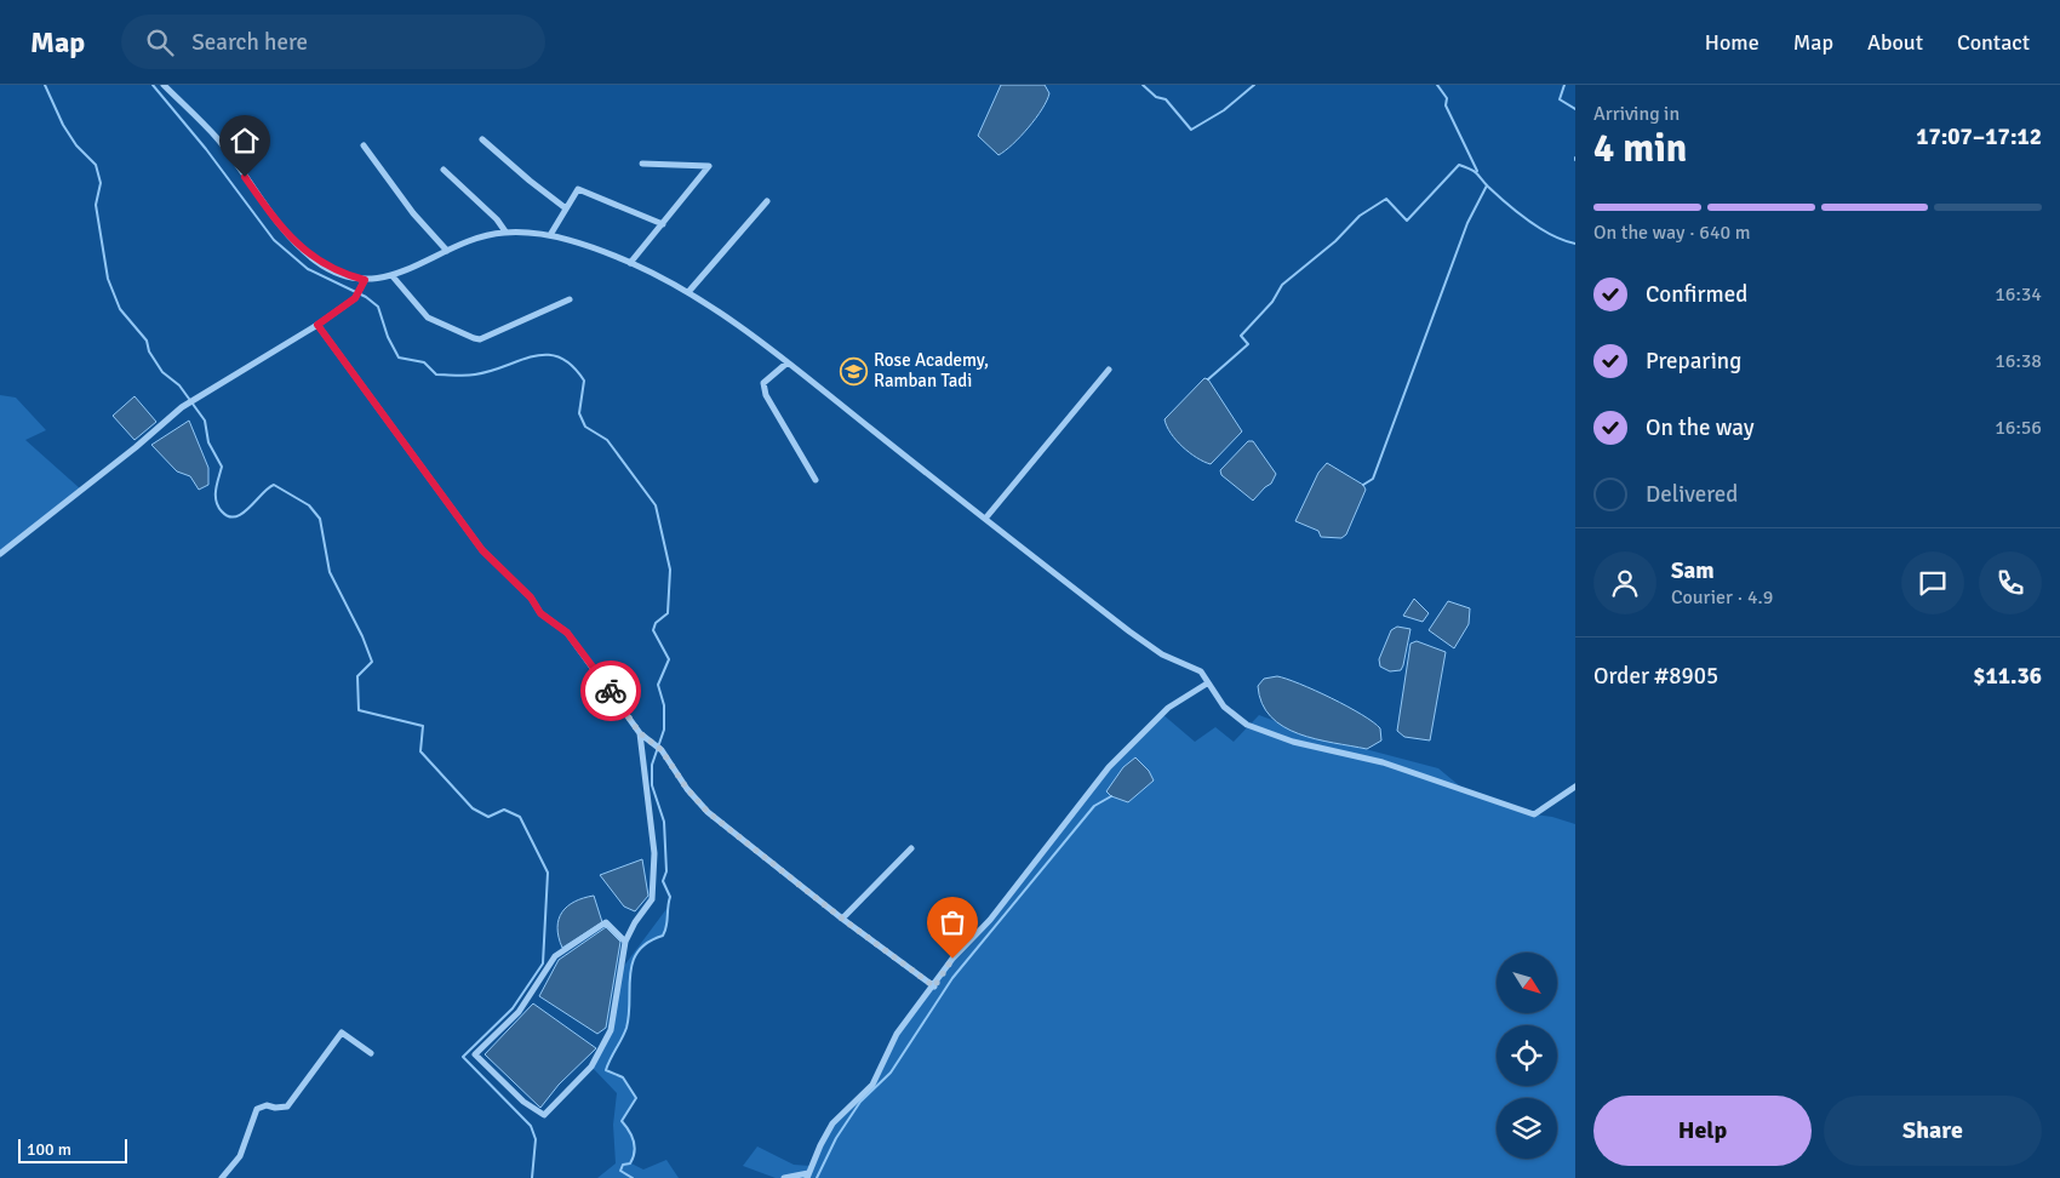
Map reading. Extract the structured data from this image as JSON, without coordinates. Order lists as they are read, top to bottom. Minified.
{"places":{"school or university":["Rose Academy, Ramban Tadi"]},"scale_bar":"100 m","north":"bottom right","page":{"header":"Map","search":"Search here","nav":["Home","Map","About","Contact"],"heading":["4 min","Arriving in","17:07–17:12"],"panel":["Sam","Courier · 4.9","Order #8905","$11.36"],"bar":"On the way · 640 m","list":[["Confirmed","16:34"],["Preparing","16:38"],["On the way","16:56"],"Delivered"],"buttons":["Help","Share"],"scale":"100 m"}}
